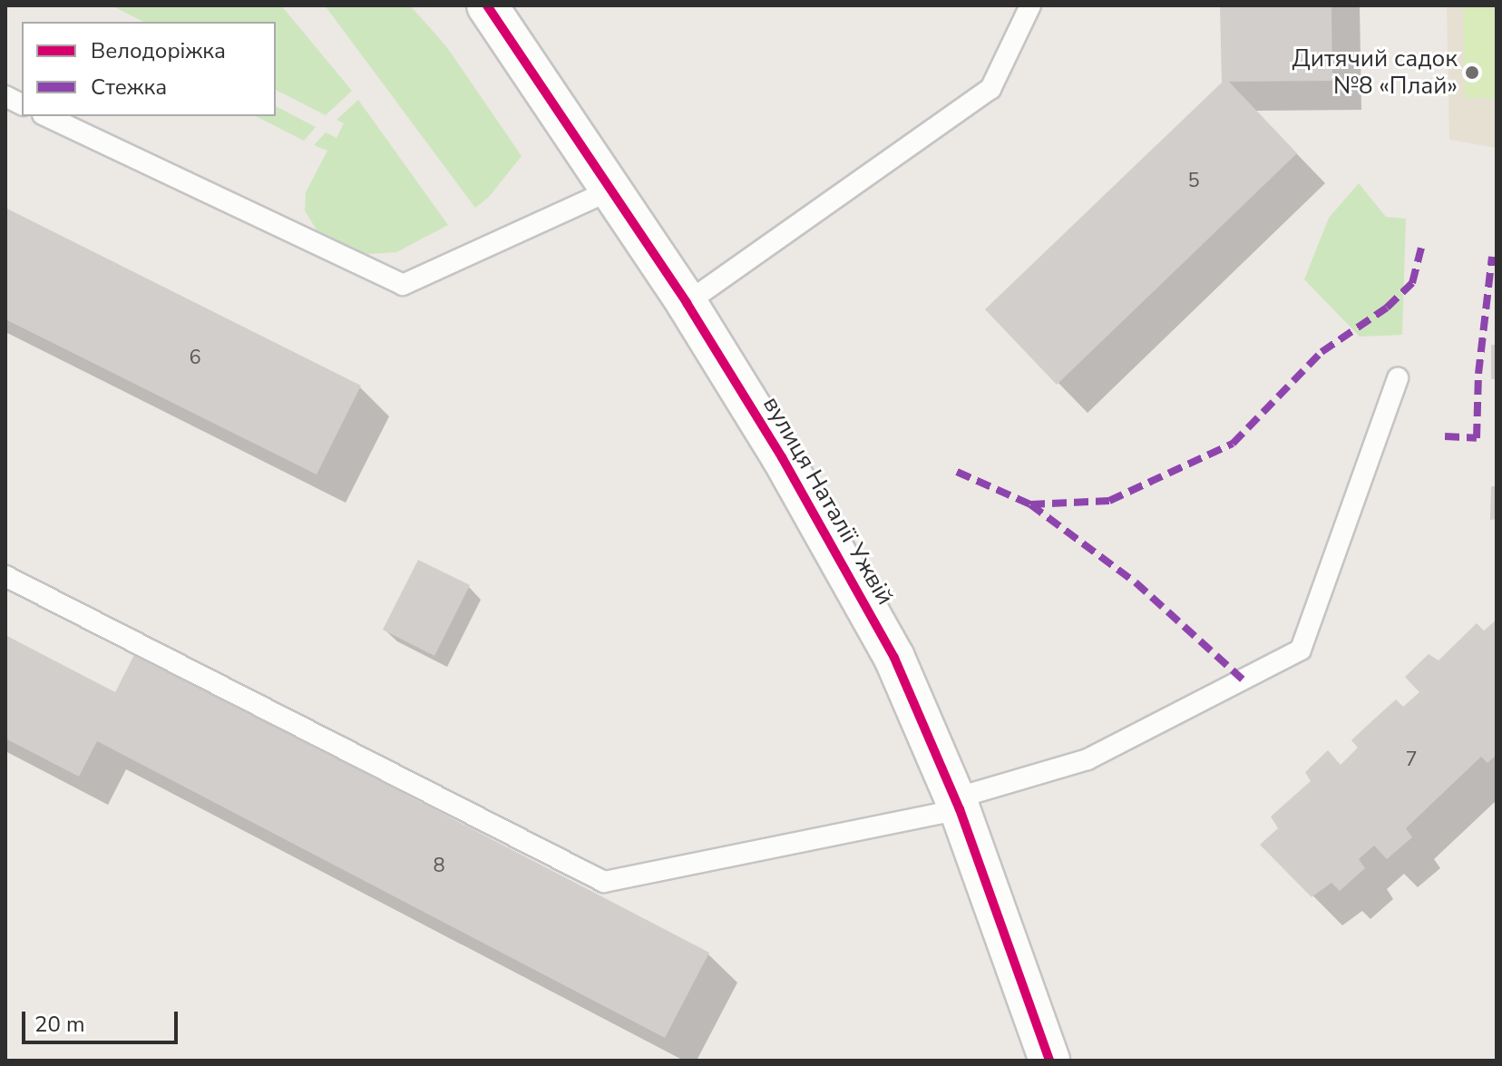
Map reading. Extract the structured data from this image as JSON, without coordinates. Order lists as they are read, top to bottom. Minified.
{"streets":{"street":["вулиця Наталії Ужвій"]},"places":["Дитячий садок №8 «Плай»"],"house_numbers":["5","6","7","8"],"legend":["Велодоріжка","Стежка"],"scale_bar":"20 m"}
